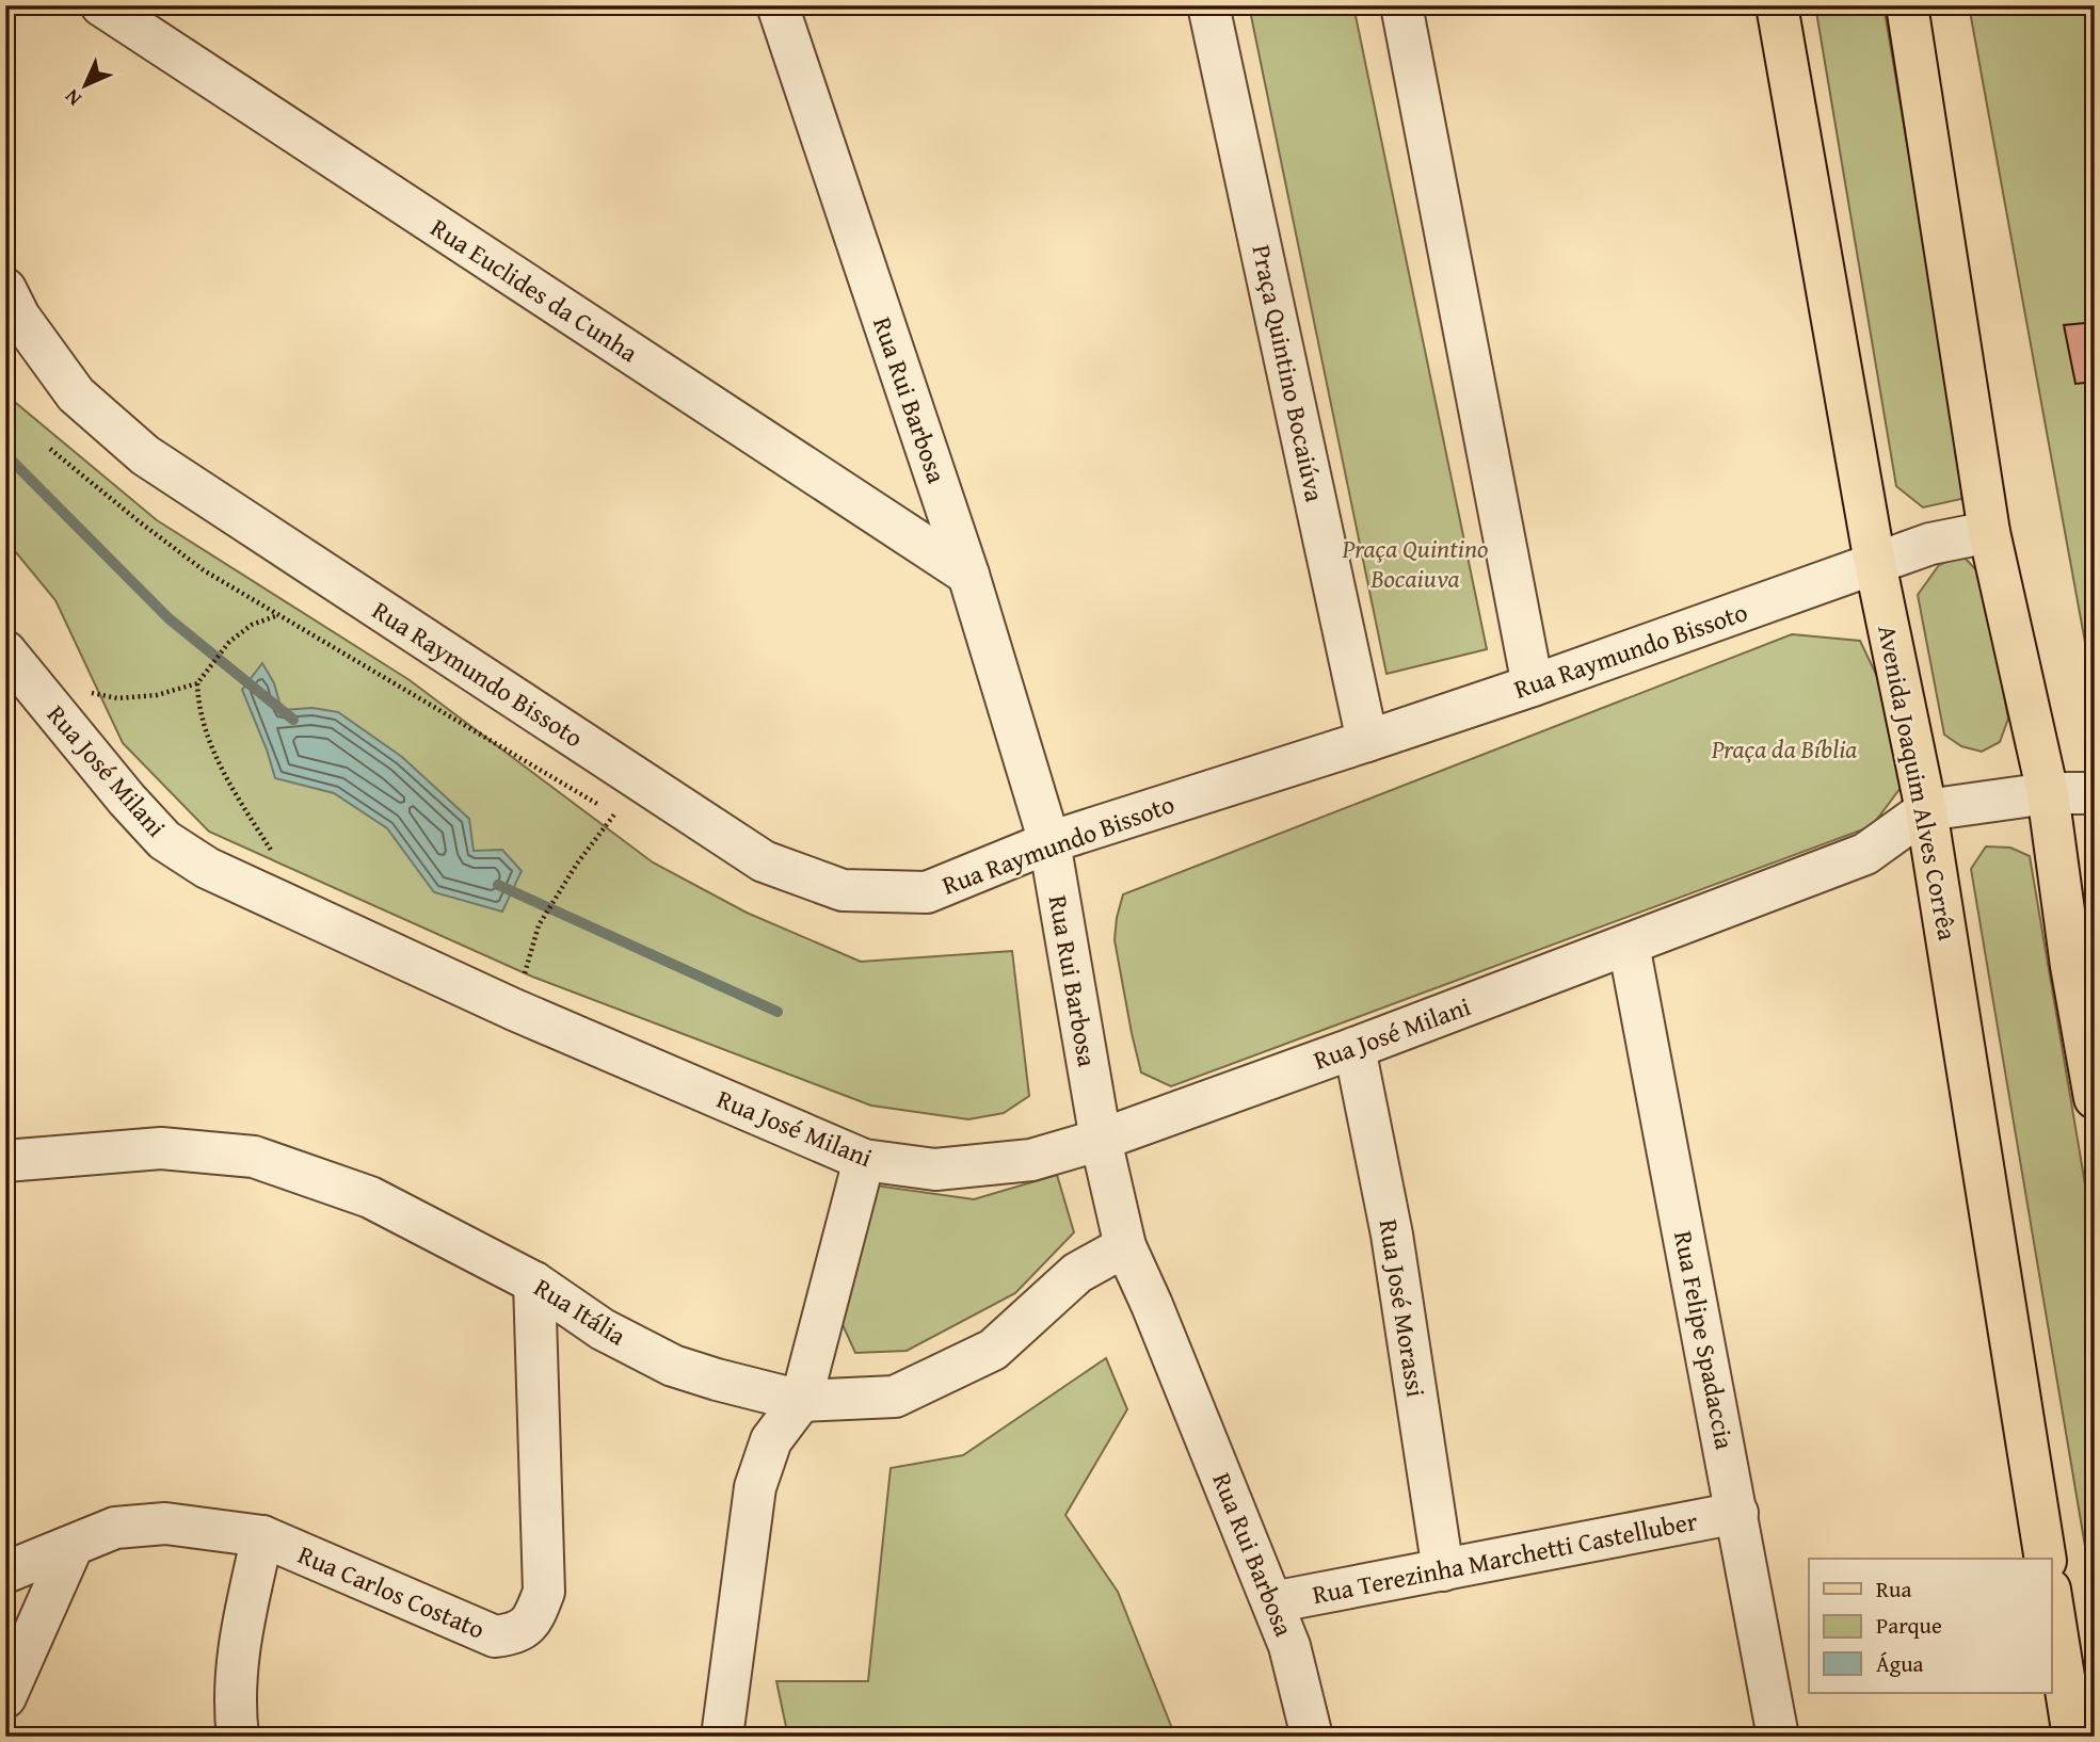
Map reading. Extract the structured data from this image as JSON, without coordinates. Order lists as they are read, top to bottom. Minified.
{"streets":{"main road":["Avenida Joaquim Alves Corrêa"],"street":["Rua Euclides da Cunha","Praça Quintino Bocaiúva","Rua Rui Barbosa","Rua Raymundo Bissoto","Rua José Milani","Rua José Morassi","Rua Itália","Rua Felipe Spadaccia","Rua Terezinha Marchetti Castelluber","Rua Carlos Costato"]},"crossings":[["Rua Euclides da Cunha","Rua Rui Barbosa"],["Praça Quintino Bocaiúva","Rua Raymundo Bissoto"],["Rua Rui Barbosa","Rua Raymundo Bissoto"],["Rua Rui Barbosa","Rua José Milani"],["Rua Rui Barbosa","Rua Itália"],["Rua Rui Barbosa","Rua Terezinha Marchetti Castelluber"],["Rua Raymundo Bissoto","Avenida Joaquim Alves Corrêa"],["Rua José Milani","Avenida Joaquim Alves Corrêa"],["Rua José Milani","Rua José Morassi"],["Rua José Milani","Rua Felipe Spadaccia"],["Rua José Morassi","Rua Terezinha Marchetti Castelluber"],["Rua Itália","Rua Carlos Costato"],["Rua Felipe Spadaccia","Rua Terezinha Marchetti Castelluber"]],"parks":["Praça Quintino Bocaiuva","Praça da Bíblia"],"legend":["Rua","Parque","Água"],"north":"bottom left"}
